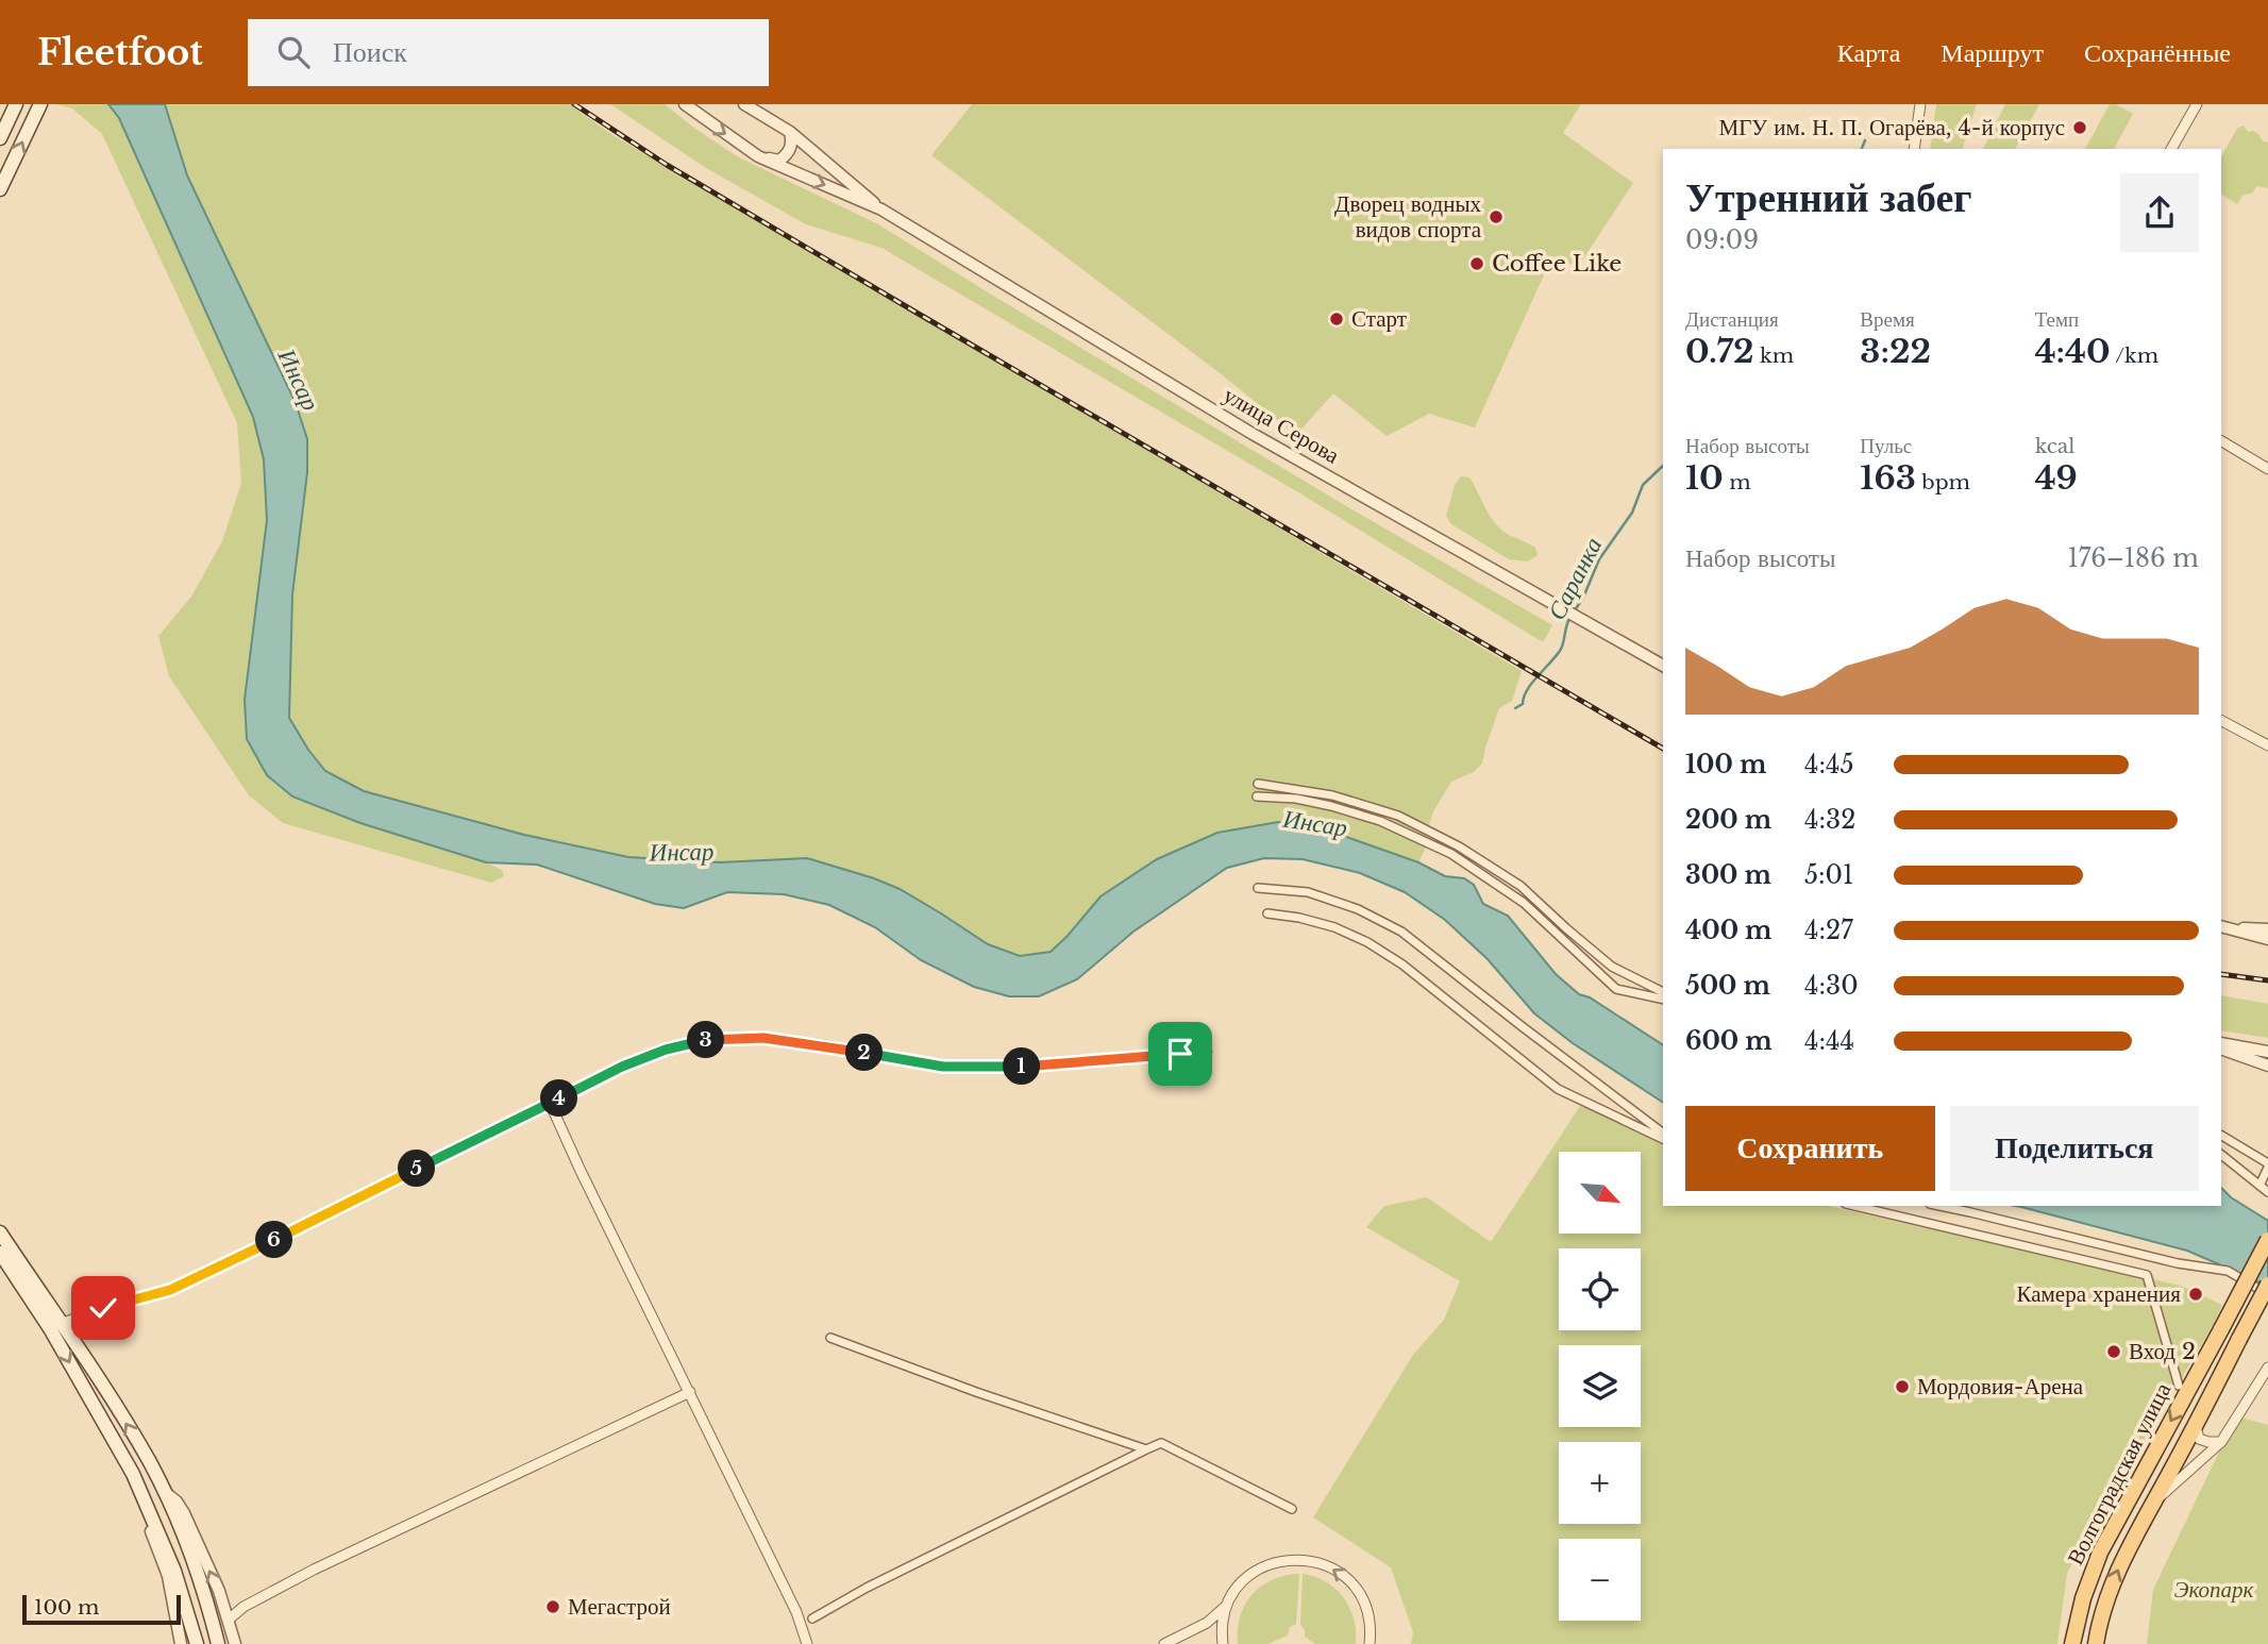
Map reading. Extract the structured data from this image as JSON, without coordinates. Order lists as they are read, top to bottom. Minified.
{"streets":{"main road":["Волгоградская улица"],"street":["улица Серова"]},"water":["Инсар","Саранка"],"parks":["Экопарк"],"places":["МГУ им. Н. П. Огарёва, 4-й корпус","Дворец водных видов спорта","Coffee Like","Старт","Камера хранения","Вход 2","Мордовия-Арена","Мегастрой"],"scale_bar":"100 m","north":"bottom right","page":{"header":"Fleetfoot","search":"Поиск","nav":["Карта","Маршрут","Сохранённые"],"heading":["Утренний забег","09:09"],"stats":[["Дистанция","0.72 km"],["Время","3:22"],["Темп","4:40 /km"],["Набор высоты","10 m"],["Пульс","163 bpm"],["kcal","49"]],"chart":["Набор высоты","176–186 m"],"list":[{"name":"100 m","note":"4:45"},{"name":"200 m","note":"4:32"},{"name":"300 m","note":"5:01"},{"name":"400 m","note":"4:27"},{"name":"500 m","note":"4:30"},{"name":"600 m","note":"4:44"}],"pins":["3","2","1","4","5","6"],"buttons":["Сохранить","Поделиться"],"map_buttons":["+","−"],"scale":"100 m"}}
